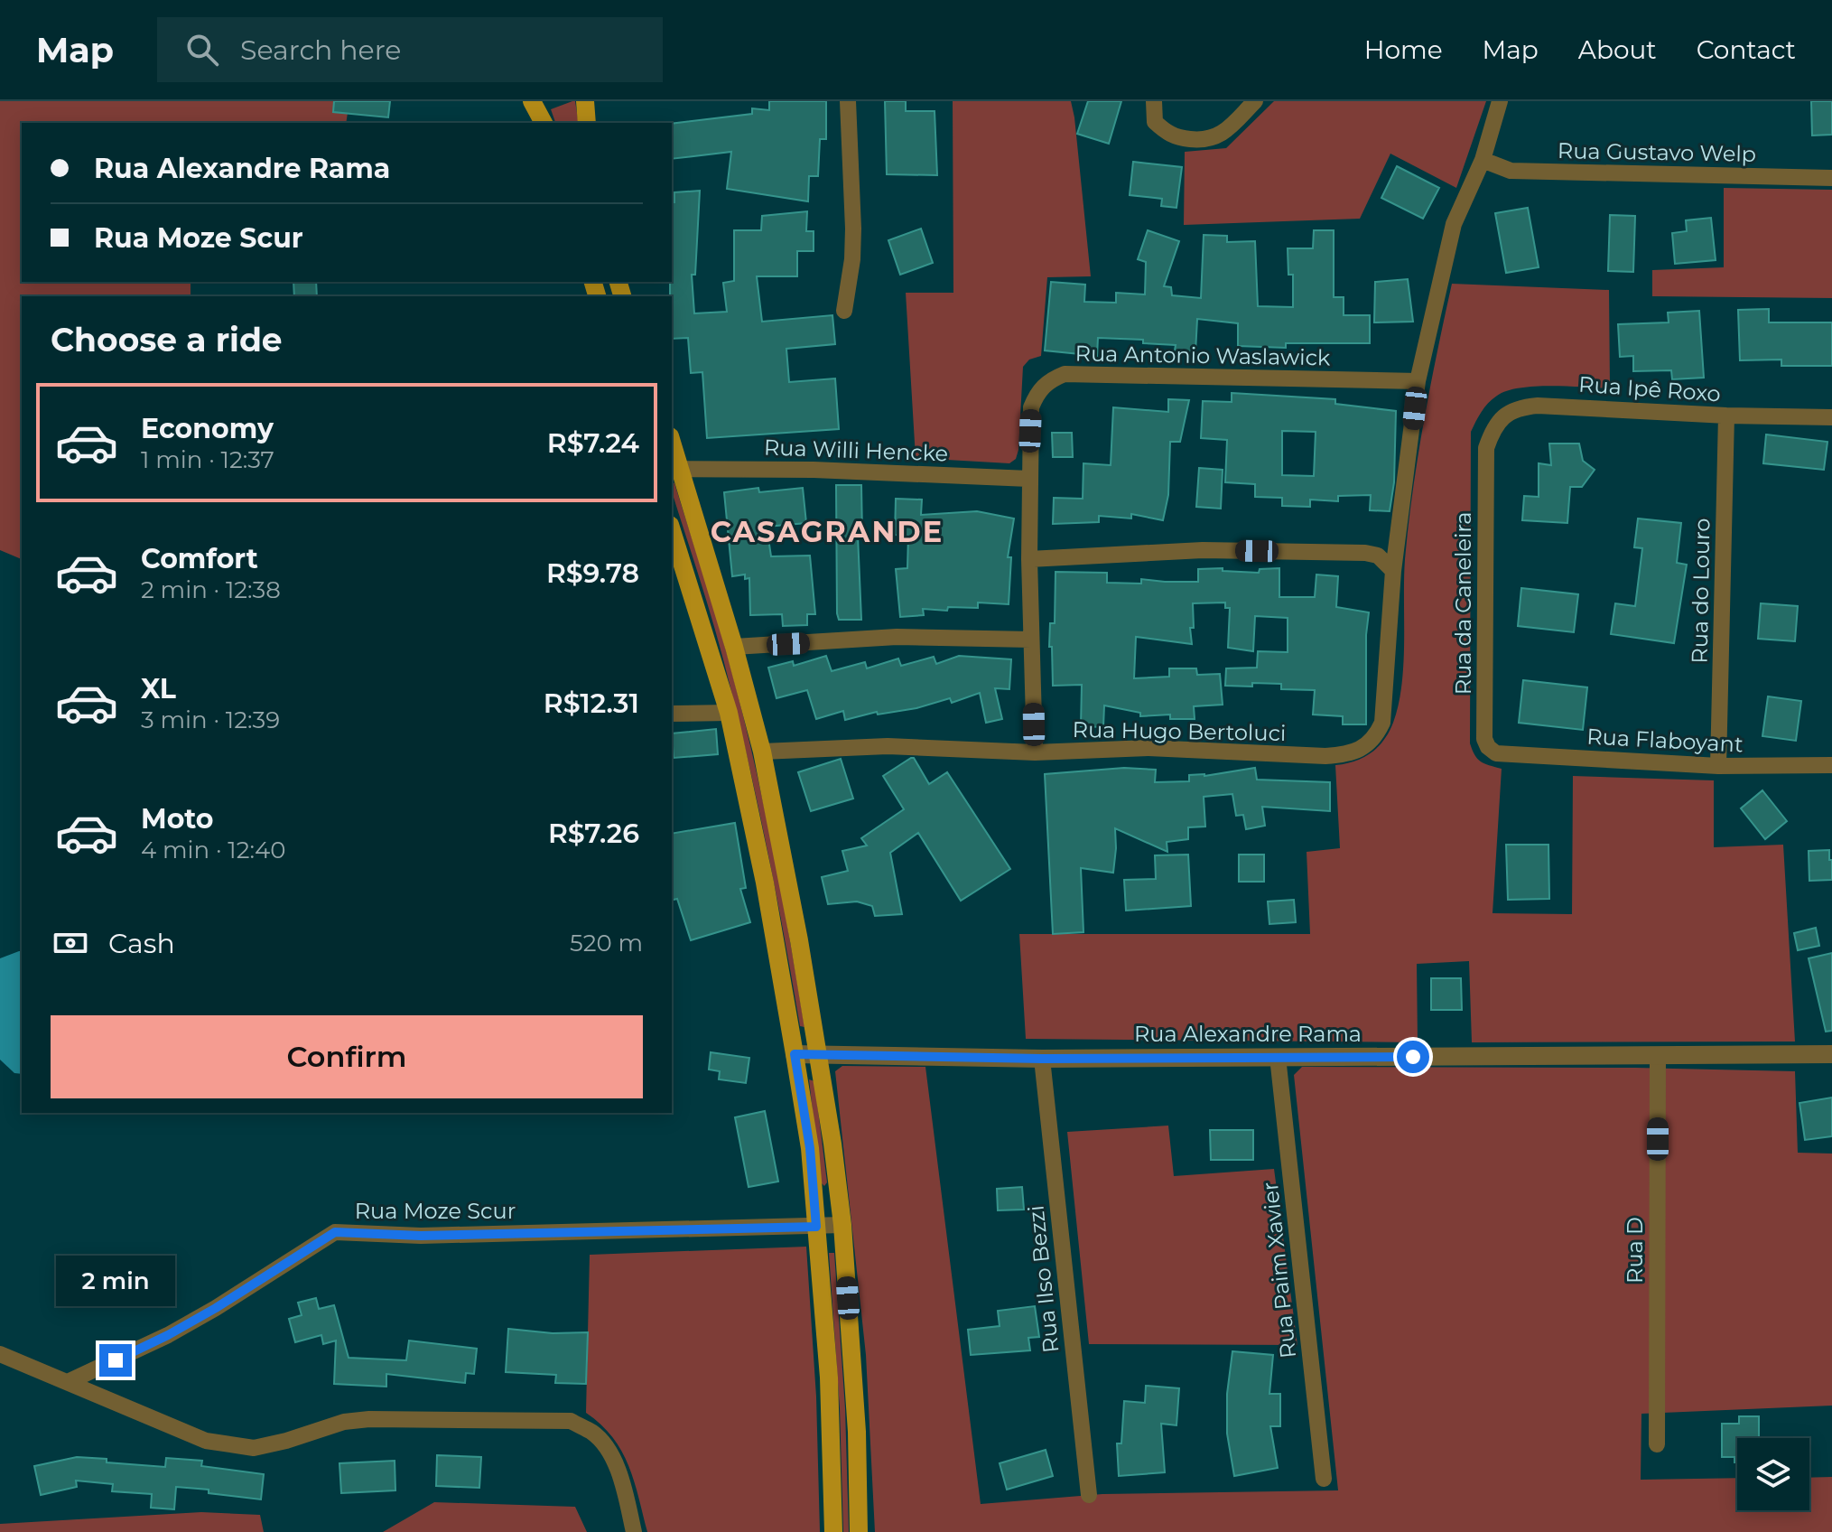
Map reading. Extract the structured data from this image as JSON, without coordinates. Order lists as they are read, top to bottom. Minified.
{"streets":{"street":["Rua Gustavo Welp","Rua Antonio Waslawick","Rua Ipê Roxo","Rua Willi Hencke","Rua do Louro","Rua da Caneleira","Rua Hugo Bertoluci","Rua Flaboyant","Rua Alexandre Rama","Rua Moze Scur","Rua D","Rua Paim Xavier","Rua Ilso Bezzi"]},"crossings":[["Rua Antonio Waslawick","Rua Willi Hencke"],["Rua Antonio Waslawick","Rua Hugo Bertoluci"],["Rua Ipê Roxo","Rua do Louro"],["Rua Ipê Roxo","Rua da Caneleira"],["Rua do Louro","Rua Flaboyant"],["Rua da Caneleira","Rua Flaboyant"],["Rua Alexandre Rama","Rua D"],["Rua Alexandre Rama","Rua Paim Xavier"],["Rua Alexandre Rama","Rua Ilso Bezzi"]],"districts":["CASAGRANDE"],"page":{"header":"Map","search":"Search here","nav":["Home","Map","About","Contact"],"banner":["Rua Alexandre Rama","Rua Moze Scur"],"heading":"Choose a ride","list":[{"name":"Economy","note":"1 min · 12:37","value":"R$7.24"},{"name":"Comfort","note":"2 min · 12:38","value":"R$9.78"},{"name":"XL","note":"3 min · 12:39","value":"R$12.31"},{"name":"Moto","note":"4 min · 12:40","value":"R$7.26"}],"pay":["Cash","520 m"],"buttons":"Confirm","bubble":"2 min"}}
